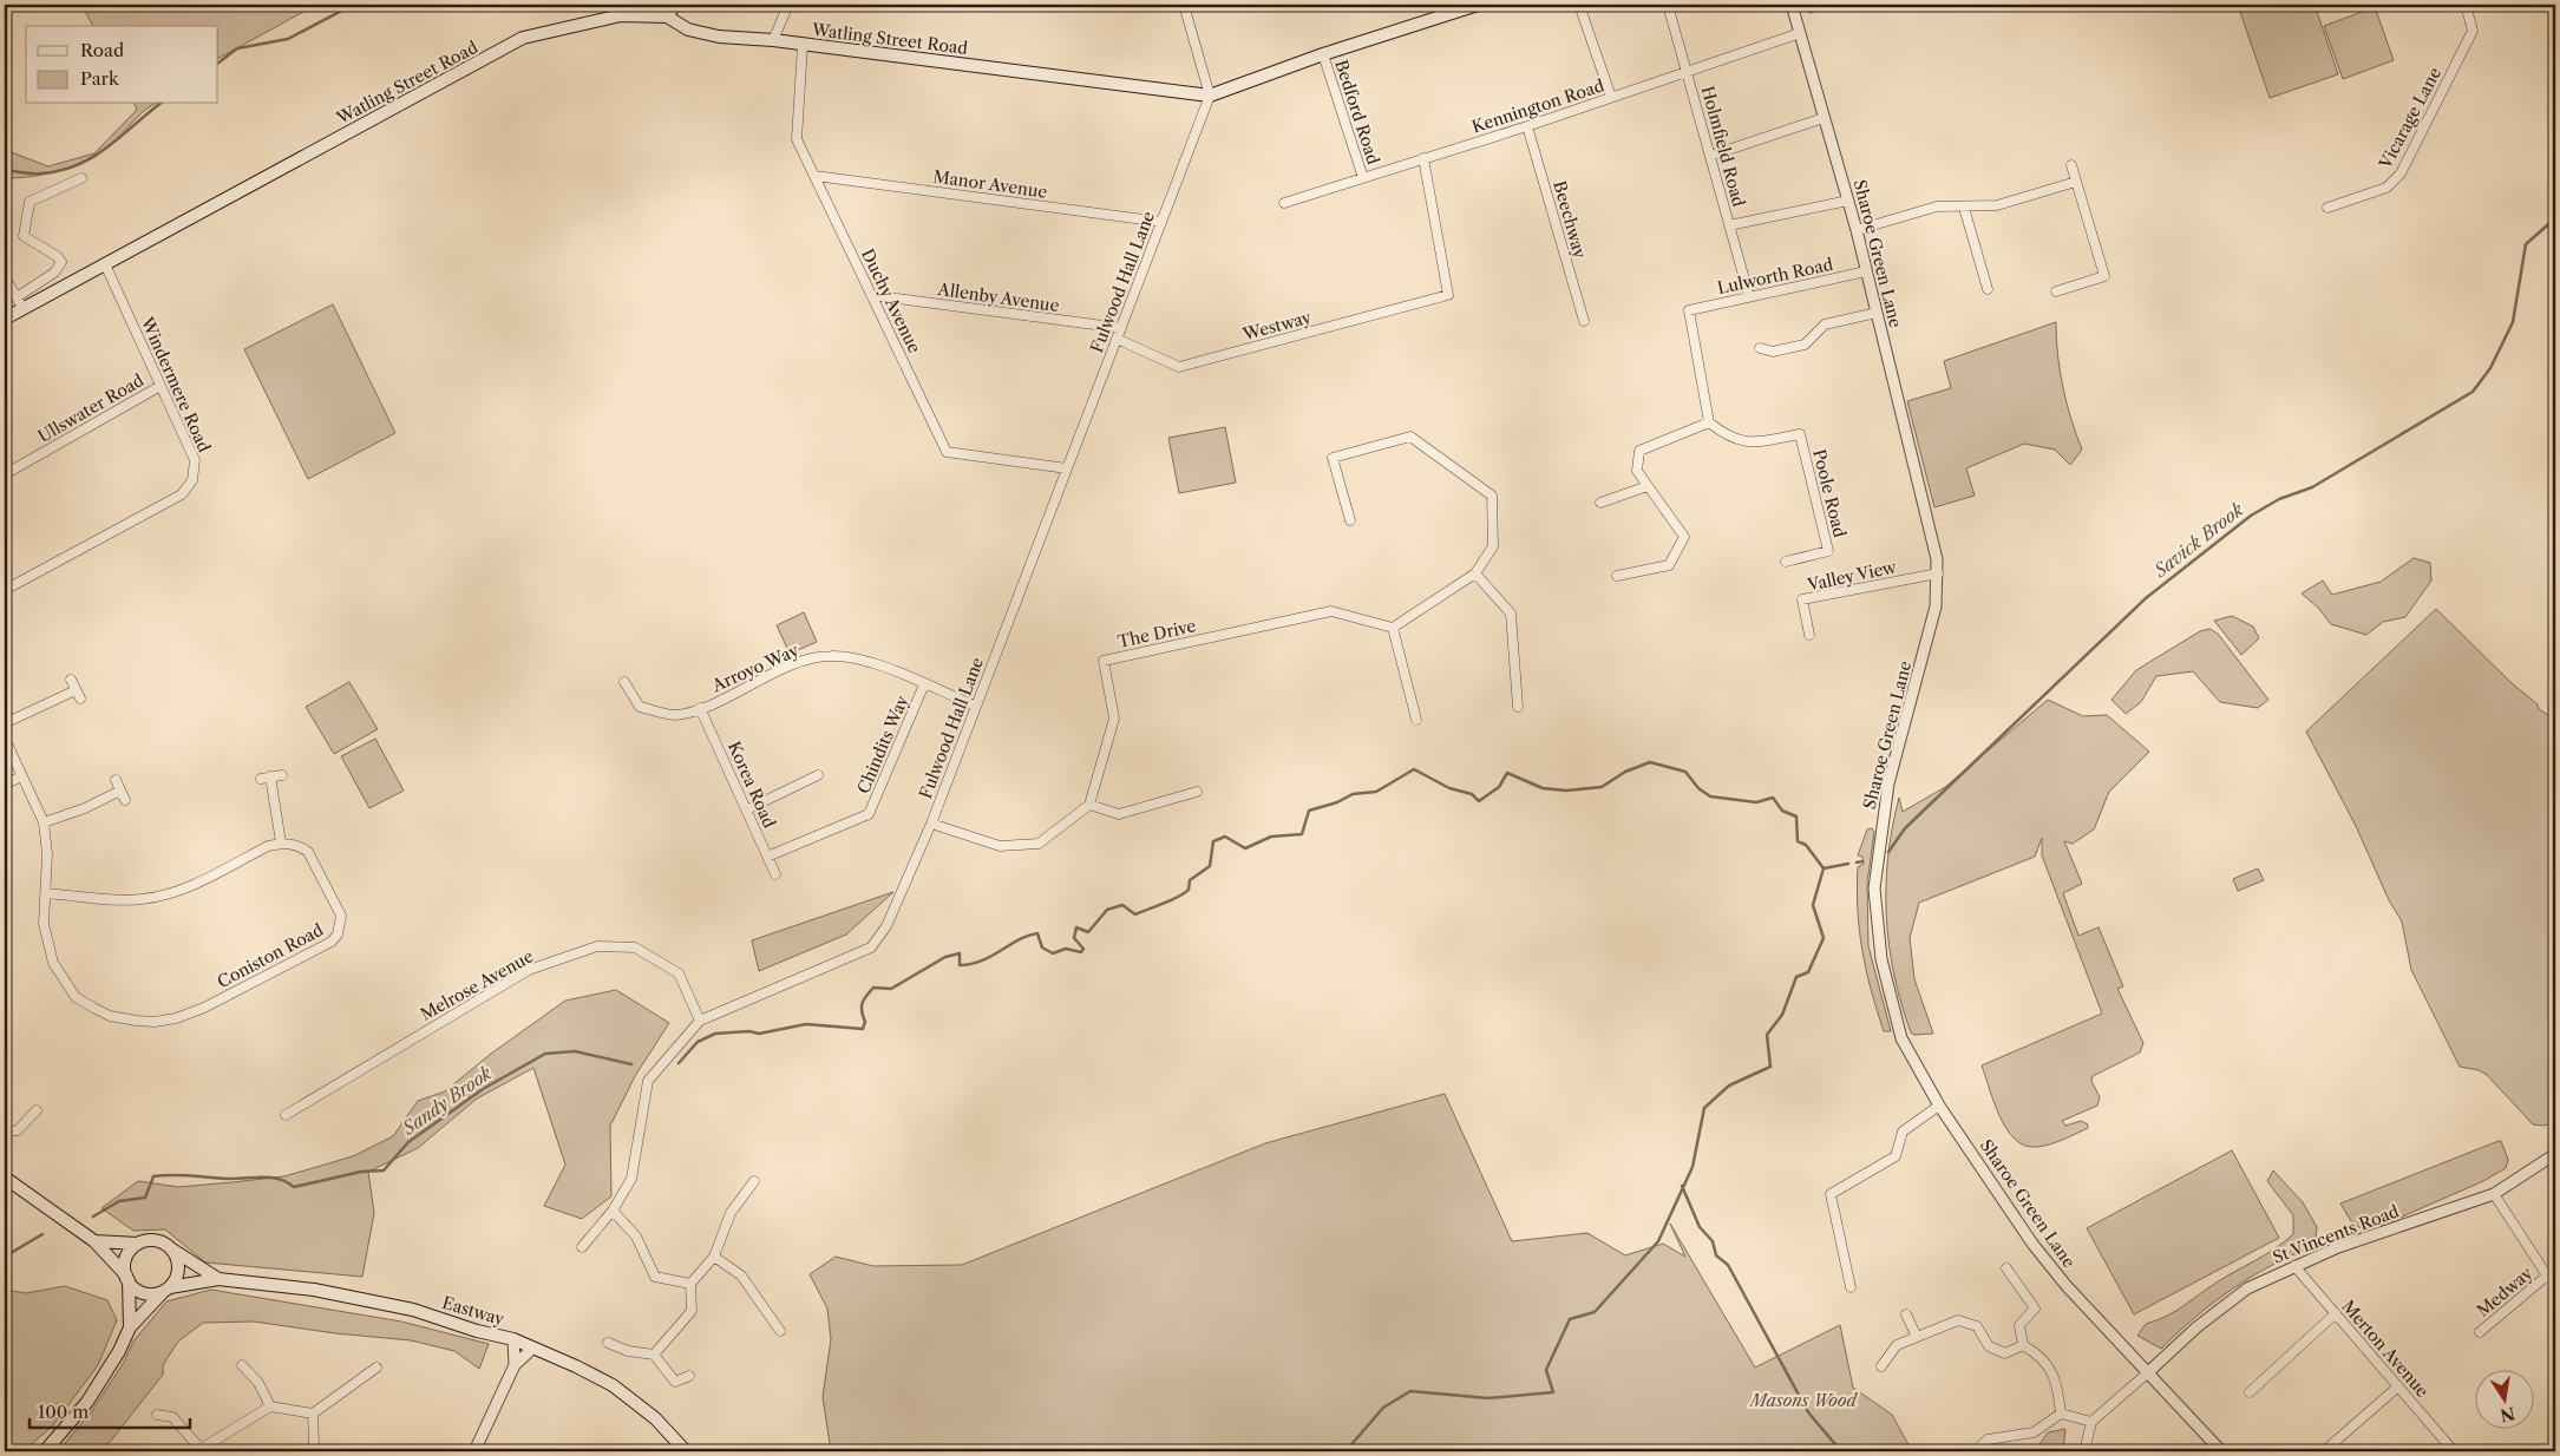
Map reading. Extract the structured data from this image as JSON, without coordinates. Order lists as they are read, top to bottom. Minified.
{"streets":{"main road":["Watling Street Road","Eastway"],"street":["Kennington Road","Bedford Road","Vicarage Lane","Holmfield Road","Manor Avenue","Beechway","Sharoe Green Lane","Lulworth Road","Fulwood Hall Lane","Allenby Avenue","Duchy Avenue","Westway","Windermere Road","Ullswater Road","Poole Road","Valley View","The Drive","Arroyo Way","Chindits Way","Korea Road","Coniston Road","Melrose Avenue","St Vincents Road","Medway","Merton Avenue"]},"crossings":[["Watling Street Road","Bedford Road"],["Watling Street Road","Fulwood Hall Lane"],["Watling Street Road","Duchy Avenue"],["Watling Street Road","Windermere Road"],["Kennington Road","Bedford Road"],["Kennington Road","Holmfield Road"],["Kennington Road","Beechway"],["Kennington Road","Sharoe Green Lane"],["Kennington Road","Westway"],["Holmfield Road","Lulworth Road"],["Manor Avenue","Fulwood Hall Lane"],["Manor Avenue","Duchy Avenue"],["Sharoe Green Lane","Lulworth Road"],["Sharoe Green Lane","Valley View"],["Sharoe Green Lane","St Vincents Road"],["Lulworth Road","Poole Road"],["Fulwood Hall Lane","Allenby Avenue"],["Fulwood Hall Lane","Duchy Avenue"],["Fulwood Hall Lane","Westway"],["Fulwood Hall Lane","Arroyo Way"],["Fulwood Hall Lane","Melrose Avenue"],["Allenby Avenue","Duchy Avenue"],["Windermere Road","Ullswater Road"],["Arroyo Way","Chindits Way"],["Arroyo Way","Korea Road"],["Chindits Way","Korea Road"],["St Vincents Road","Merton Avenue"]],"water":["Savick Brook","Sandy Brook"],"parks":["Masons Wood"],"legend":["Road","Park"],"scale_bar":"100 m","north":"bottom"}
